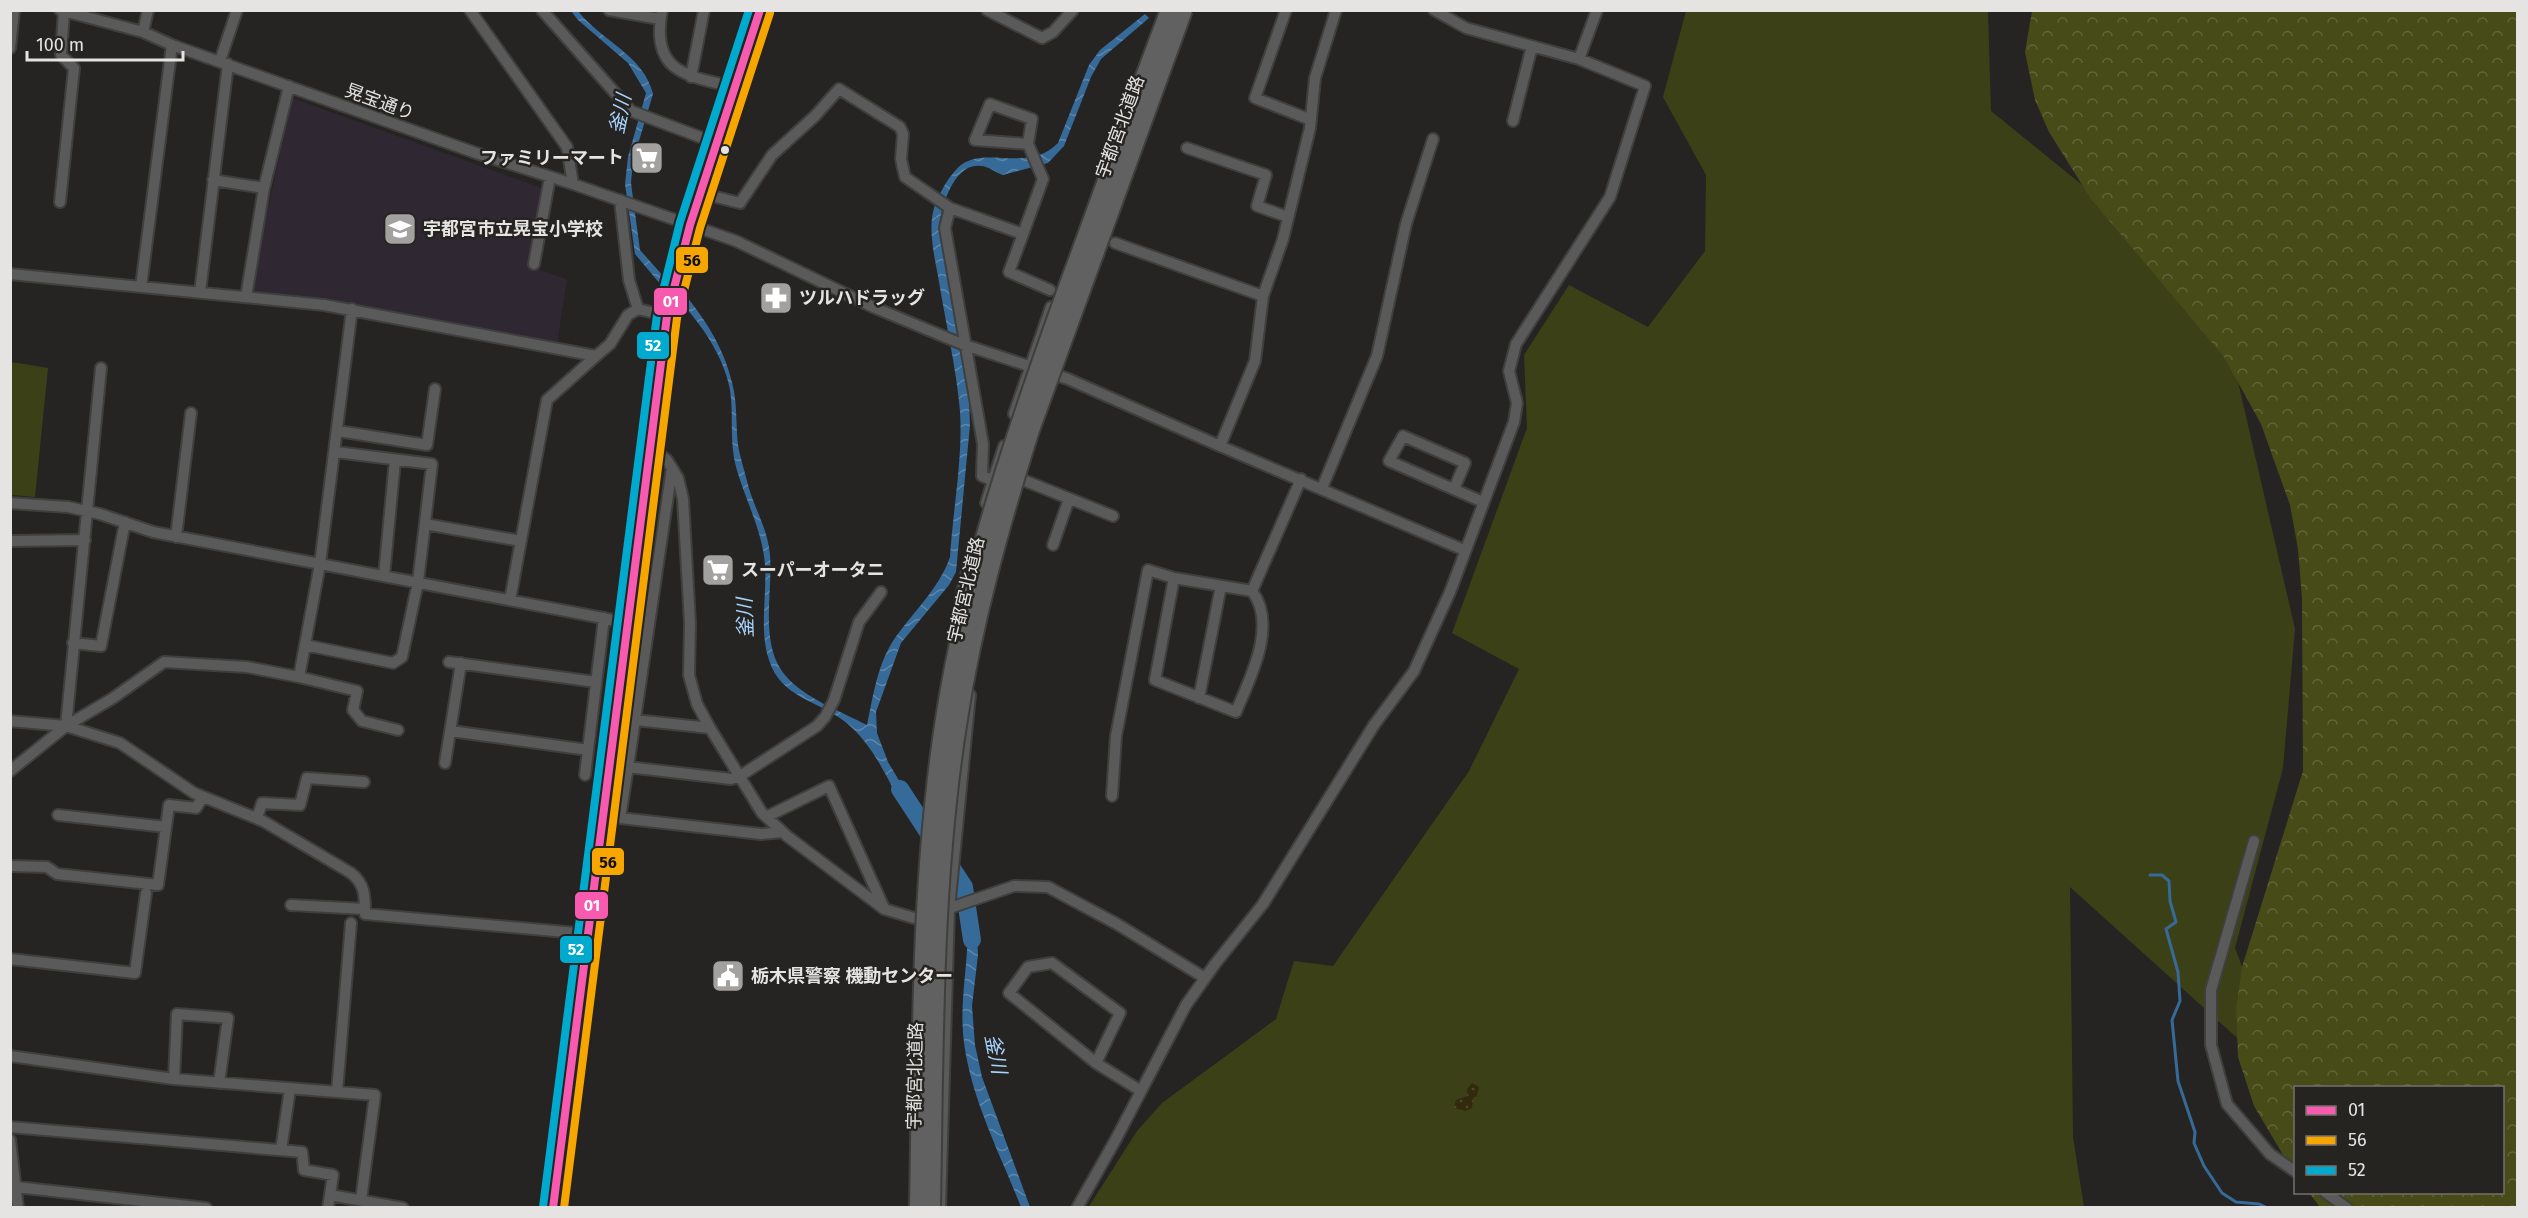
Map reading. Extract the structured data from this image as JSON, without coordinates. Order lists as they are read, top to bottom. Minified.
{"streets":{"highway":["宇都宮北道路"],"street":["晃宝通り"]},"water":["釜川"],"places":{"supermarket":["ファミリーマート","スーパーオータニ"],"school or university":["宇都宮市立晃宝小学校"],"pharmacy":["ツルハドラッグ"],"public building":["栃木県警察 機動センター"]},"lines":["transit line 01","transit line 52","transit line 56"],"legend":["01","56","52"],"scale_bar":"100 m"}
